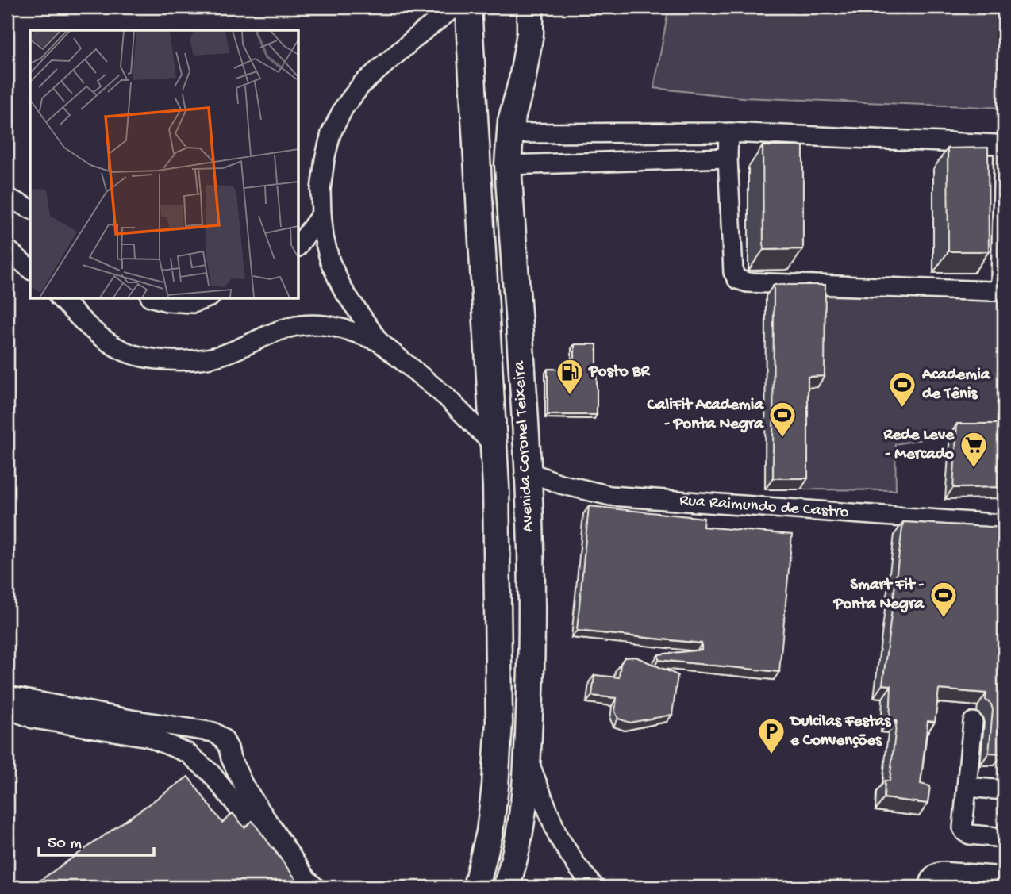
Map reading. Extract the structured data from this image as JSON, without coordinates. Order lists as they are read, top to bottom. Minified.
{"streets":{"highway":["Avenida Coronel Teixeira"],"street":["Rua Raimundo de Castro"]},"crossings":[["Avenida Coronel Teixeira","Rua Raimundo de Castro"]],"places":{"fuel station":["Posto BR"],"sports":["Academia de Tênis","CaliFit Academia - Ponta Negra","Smart Fit - Ponta Negra"],"supermarket":["Rede Leve - Mercado"],"parking":["Dulcilas Festas e Convenções"]},"scale_bar":"50 m"}
